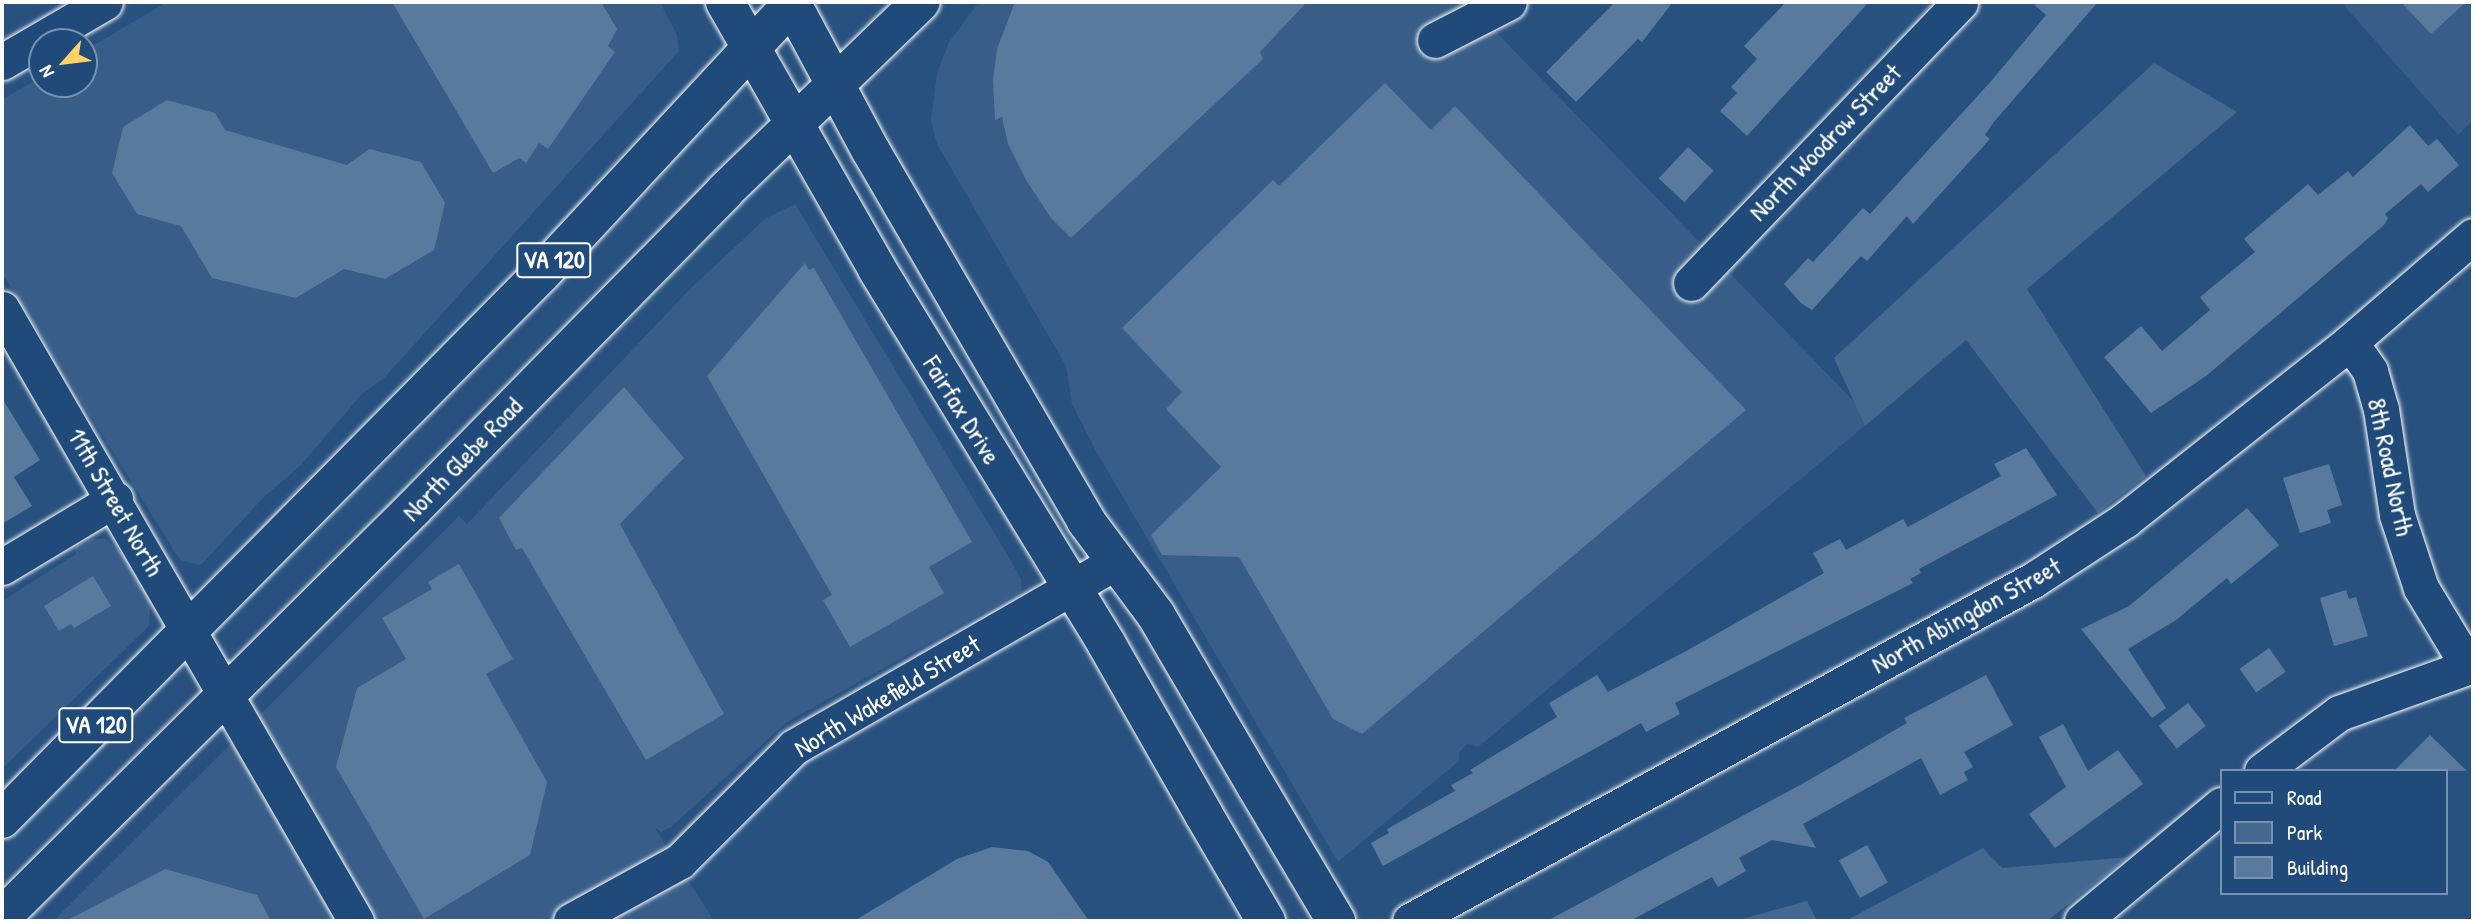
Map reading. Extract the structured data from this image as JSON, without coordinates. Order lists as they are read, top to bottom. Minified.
{"streets":{"main road":["VA 120","Fairfax Drive","North Glebe Road"],"street":["North Woodrow Street","8th Road North","11th Street North","North Abingdon Street","North Wakefield Street"]},"crossings":[["VA 120","Fairfax Drive"],["VA 120","11th Street North"],["Fairfax Drive","North Glebe Road"],["Fairfax Drive","North Wakefield Street"],["North Glebe Road","11th Street North"],["8th Road North","North Abingdon Street"]],"legend":["Road","Park","Building"],"north":"bottom left"}
